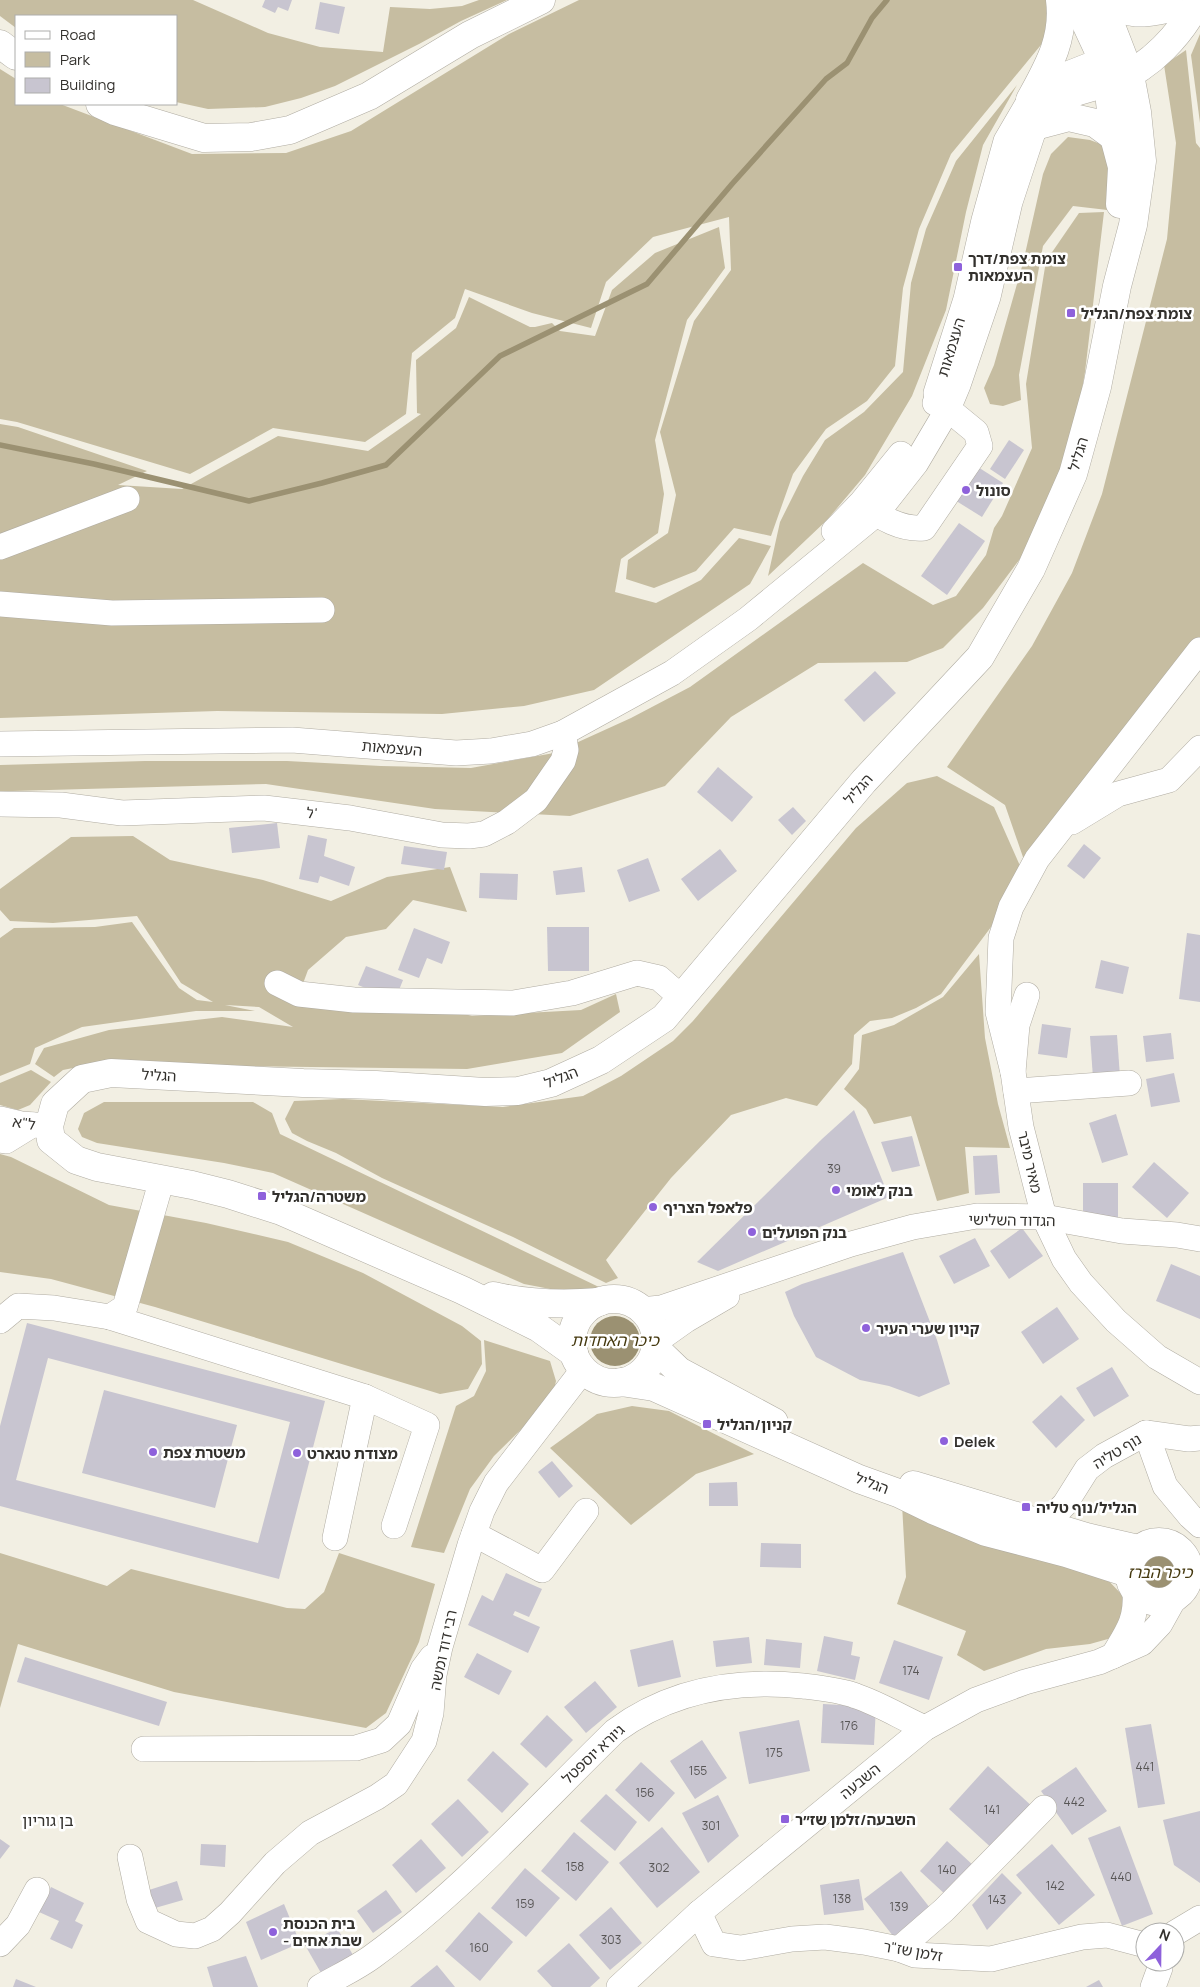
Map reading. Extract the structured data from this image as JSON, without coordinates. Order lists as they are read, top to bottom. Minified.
{"streets":{"main road":["הגליל"],"street":["העצמאות","ל'","ל\"א","מאיר מיבר","הגדוד השלישי","נוף טליה","רבי דוד ומשה","גיורא יוספטל","השבעה","זלמן שז\"ר"]},"crossings":[["העצמאות","הגליל"],["העצמאות","ל'"],["הגליל","ל\"א"],["הגליל","הגדוד השלישי"],["הגליל","נוף טליה"],["הגליל","רבי דוד ומשה"],["הגליל","השבעה"],["מאיר מיבר","הגדוד השלישי"],["הגדוד השלישי","רבי דוד ומשה"],["גיורא יוספטל","השבעה"],["השבעה","זלמן שז\"ר"]],"districts":["בן גוריון"],"water":["כיכר האחדות","כיכר הברז"],"places":{"transit":["צומת צפת/דרך העצמאות","צומת צפת/הגליל","משטרה/הגליל","קניון/הגליל","הגליל/נוף טליה","השבעה/זלמן שז״ר"],"other":["סונול","בנק לאומי","פלאפל הצריף","בנק הפועלים","קניון שערי העיר","Delek","משטרת צפת","מצודת טגארט","בית הכנסת - שבת אחים"]},"house_numbers":["39","174","176","175","441","155","156","442","141","301","158","302","140","440","142","138","143","159","139","303","160"],"legend":["Road","Park","Building"],"north":"top"}
